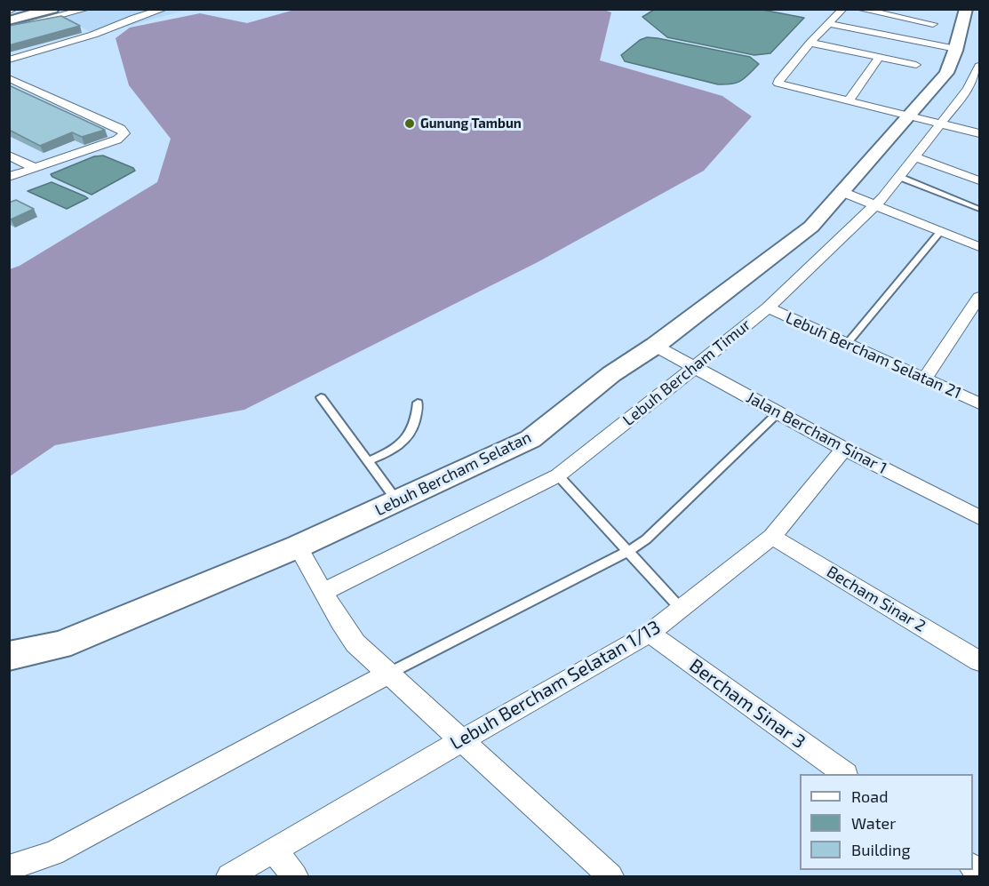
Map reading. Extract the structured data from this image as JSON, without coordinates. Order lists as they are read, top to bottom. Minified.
{"streets":{"street":["Lebuh Bercham Selatan 21","Lebuh Bercham Timur","Jalan Bercham Sinar 1","Lebuh Bercham Selatan","Becham Sinar 2","Lebuh Bercham Selatan 1/13","Bercham Sinar 3"]},"crossings":[["Lebuh Bercham Selatan 21","Lebuh Bercham Timur"],["Lebuh Bercham Timur","Jalan Bercham Sinar 1"],["Jalan Bercham Sinar 1","Lebuh Bercham Selatan"],["Jalan Bercham Sinar 1","Lebuh Bercham Selatan 1/13"],["Becham Sinar 2","Lebuh Bercham Selatan 1/13"],["Lebuh Bercham Selatan 1/13","Bercham Sinar 3"]],"places":["Gunung Tambun"],"legend":["Road","Water","Building"]}
